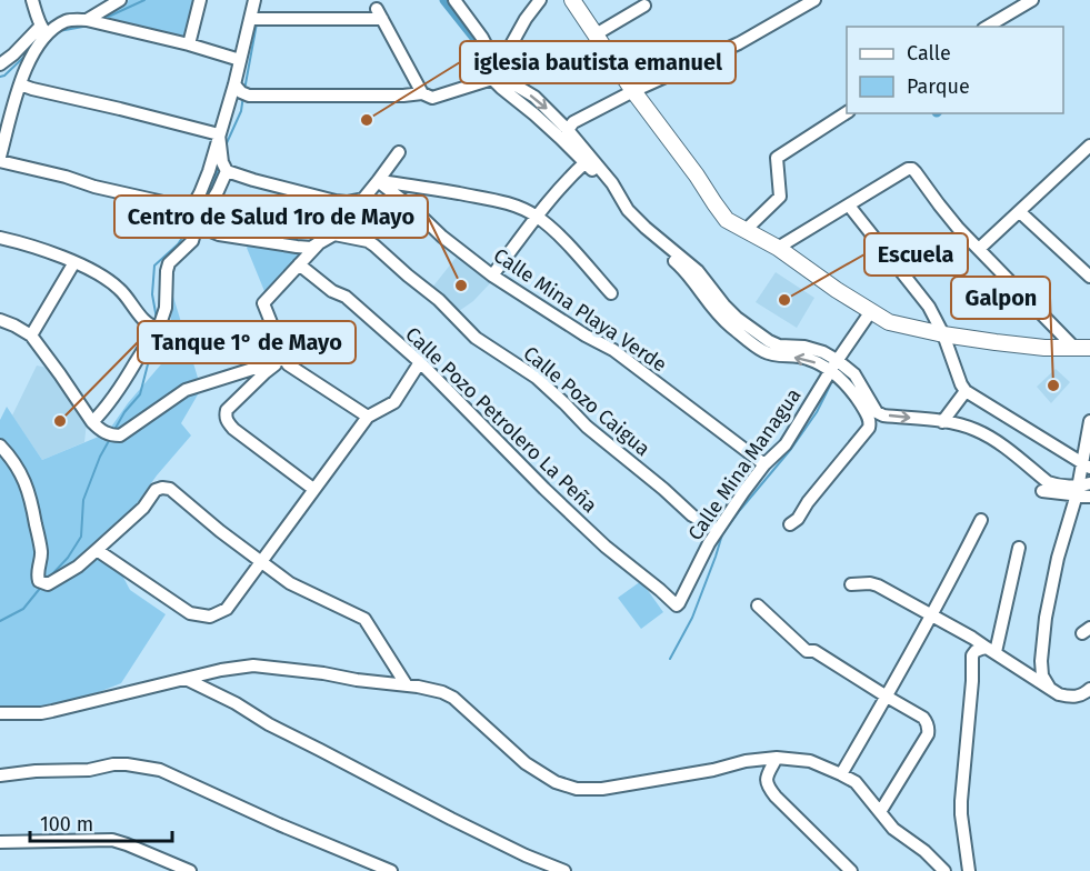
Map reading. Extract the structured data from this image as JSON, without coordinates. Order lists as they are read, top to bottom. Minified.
{"streets":{"street":["Calle Mina Playa Verde","Calle Pozo Caigua","Calle Pozo Petrolero La Peña","Calle Mina Managua"]},"crossings":[["Calle Mina Playa Verde","Calle Mina Managua"],["Calle Pozo Caigua","Calle Mina Managua"],["Calle Pozo Petrolero La Peña","Calle Mina Managua"]],"places":["iglesia bautista emanuel","Centro de Salud 1ro de Mayo","Escuela","Galpon","Tanque 1° de Mayo"],"legend":["Calle","Parque"],"scale_bar":"100 m"}
